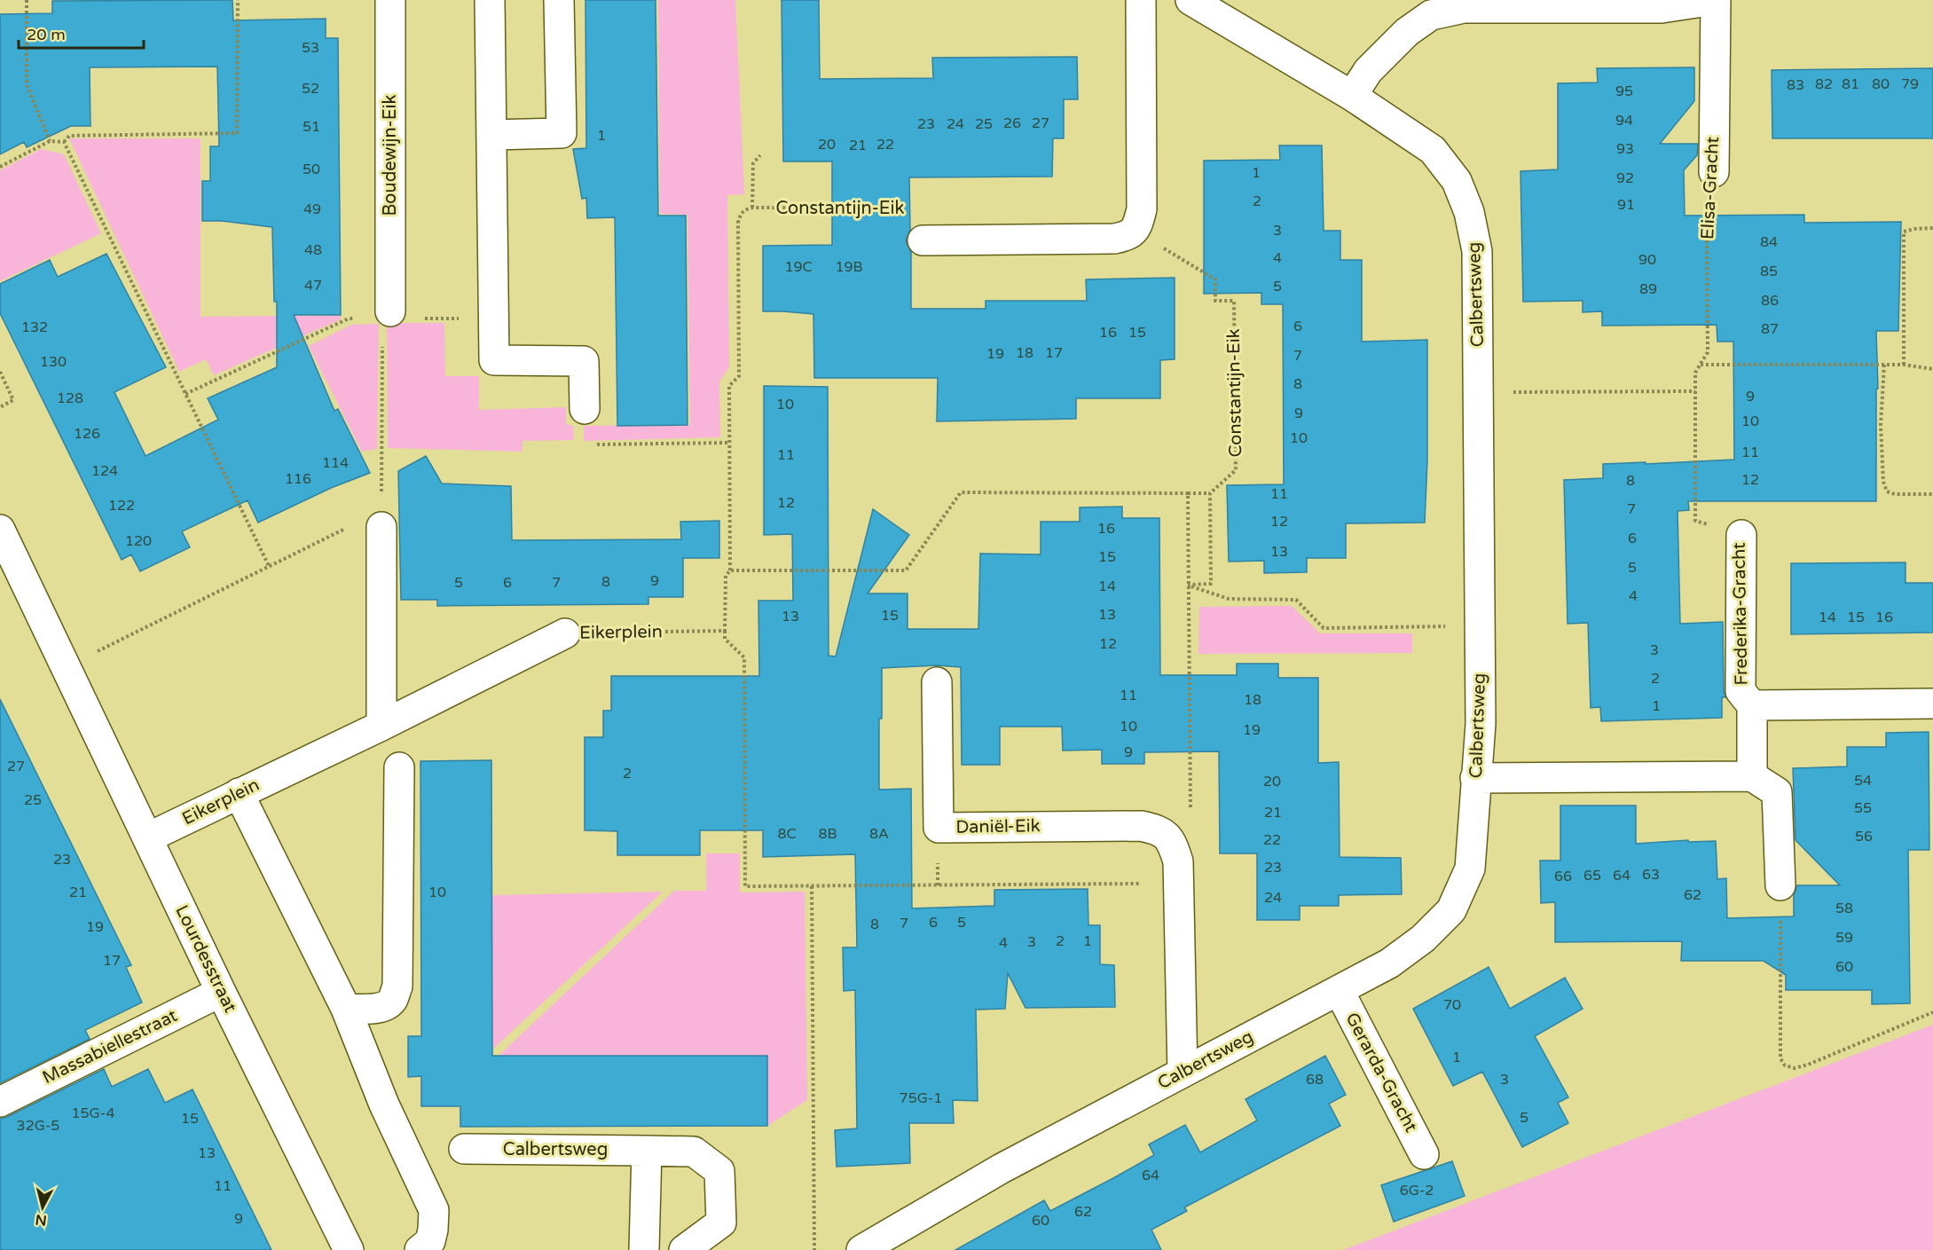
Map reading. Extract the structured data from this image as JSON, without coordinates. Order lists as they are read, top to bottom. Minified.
{"streets":{"street":["Boudewijn-Eik","Elisa-Gracht","Calbertsweg","Frederika-Gracht","Eikerplein","Daniël-Eik","Lourdesstraat","Massabiellestraat","Gerarda-Gracht"],"path":["Constantijn-Eik"]},"crossings":[["Elisa-Gracht","Calbertsweg"],["Elisa-Gracht","Frederika-Gracht"],["Calbertsweg","Gerarda-Gracht"],["Eikerplein","Lourdesstraat"],["Lourdesstraat","Massabiellestraat"]],"house_numbers":["53","82","81","80","79","83","52","95","94","26","27","23","24","25","51","1","20","22","21","93","50","1","92","2","91","49","3","84","48","4","90","19C","19B","85","47","5","89","86","6","132","87","16","15","18","17","19","7","130","8","9","128","10","9","10","126","10","11","11","114","124","116","12","8","11","12","122","7","12","16","6","120","13","15","5","9","8","5","6","7","14","4","13","15","13","14","15","16","12","3","2","11","18","1","10","19","9","27","2","54","20","25","55","21","8C","8B","8A","56","22","23","23","63","65","64","66","21","10","62","24","58","6","5","7","8","19","59","2","1","3","4","17","60","70","1","68","3","75G-1","15G-4","5","15","32G-5","13","64","11","6G-2","62","9","60"],"scale_bar":"20 m","north":"bottom"}
